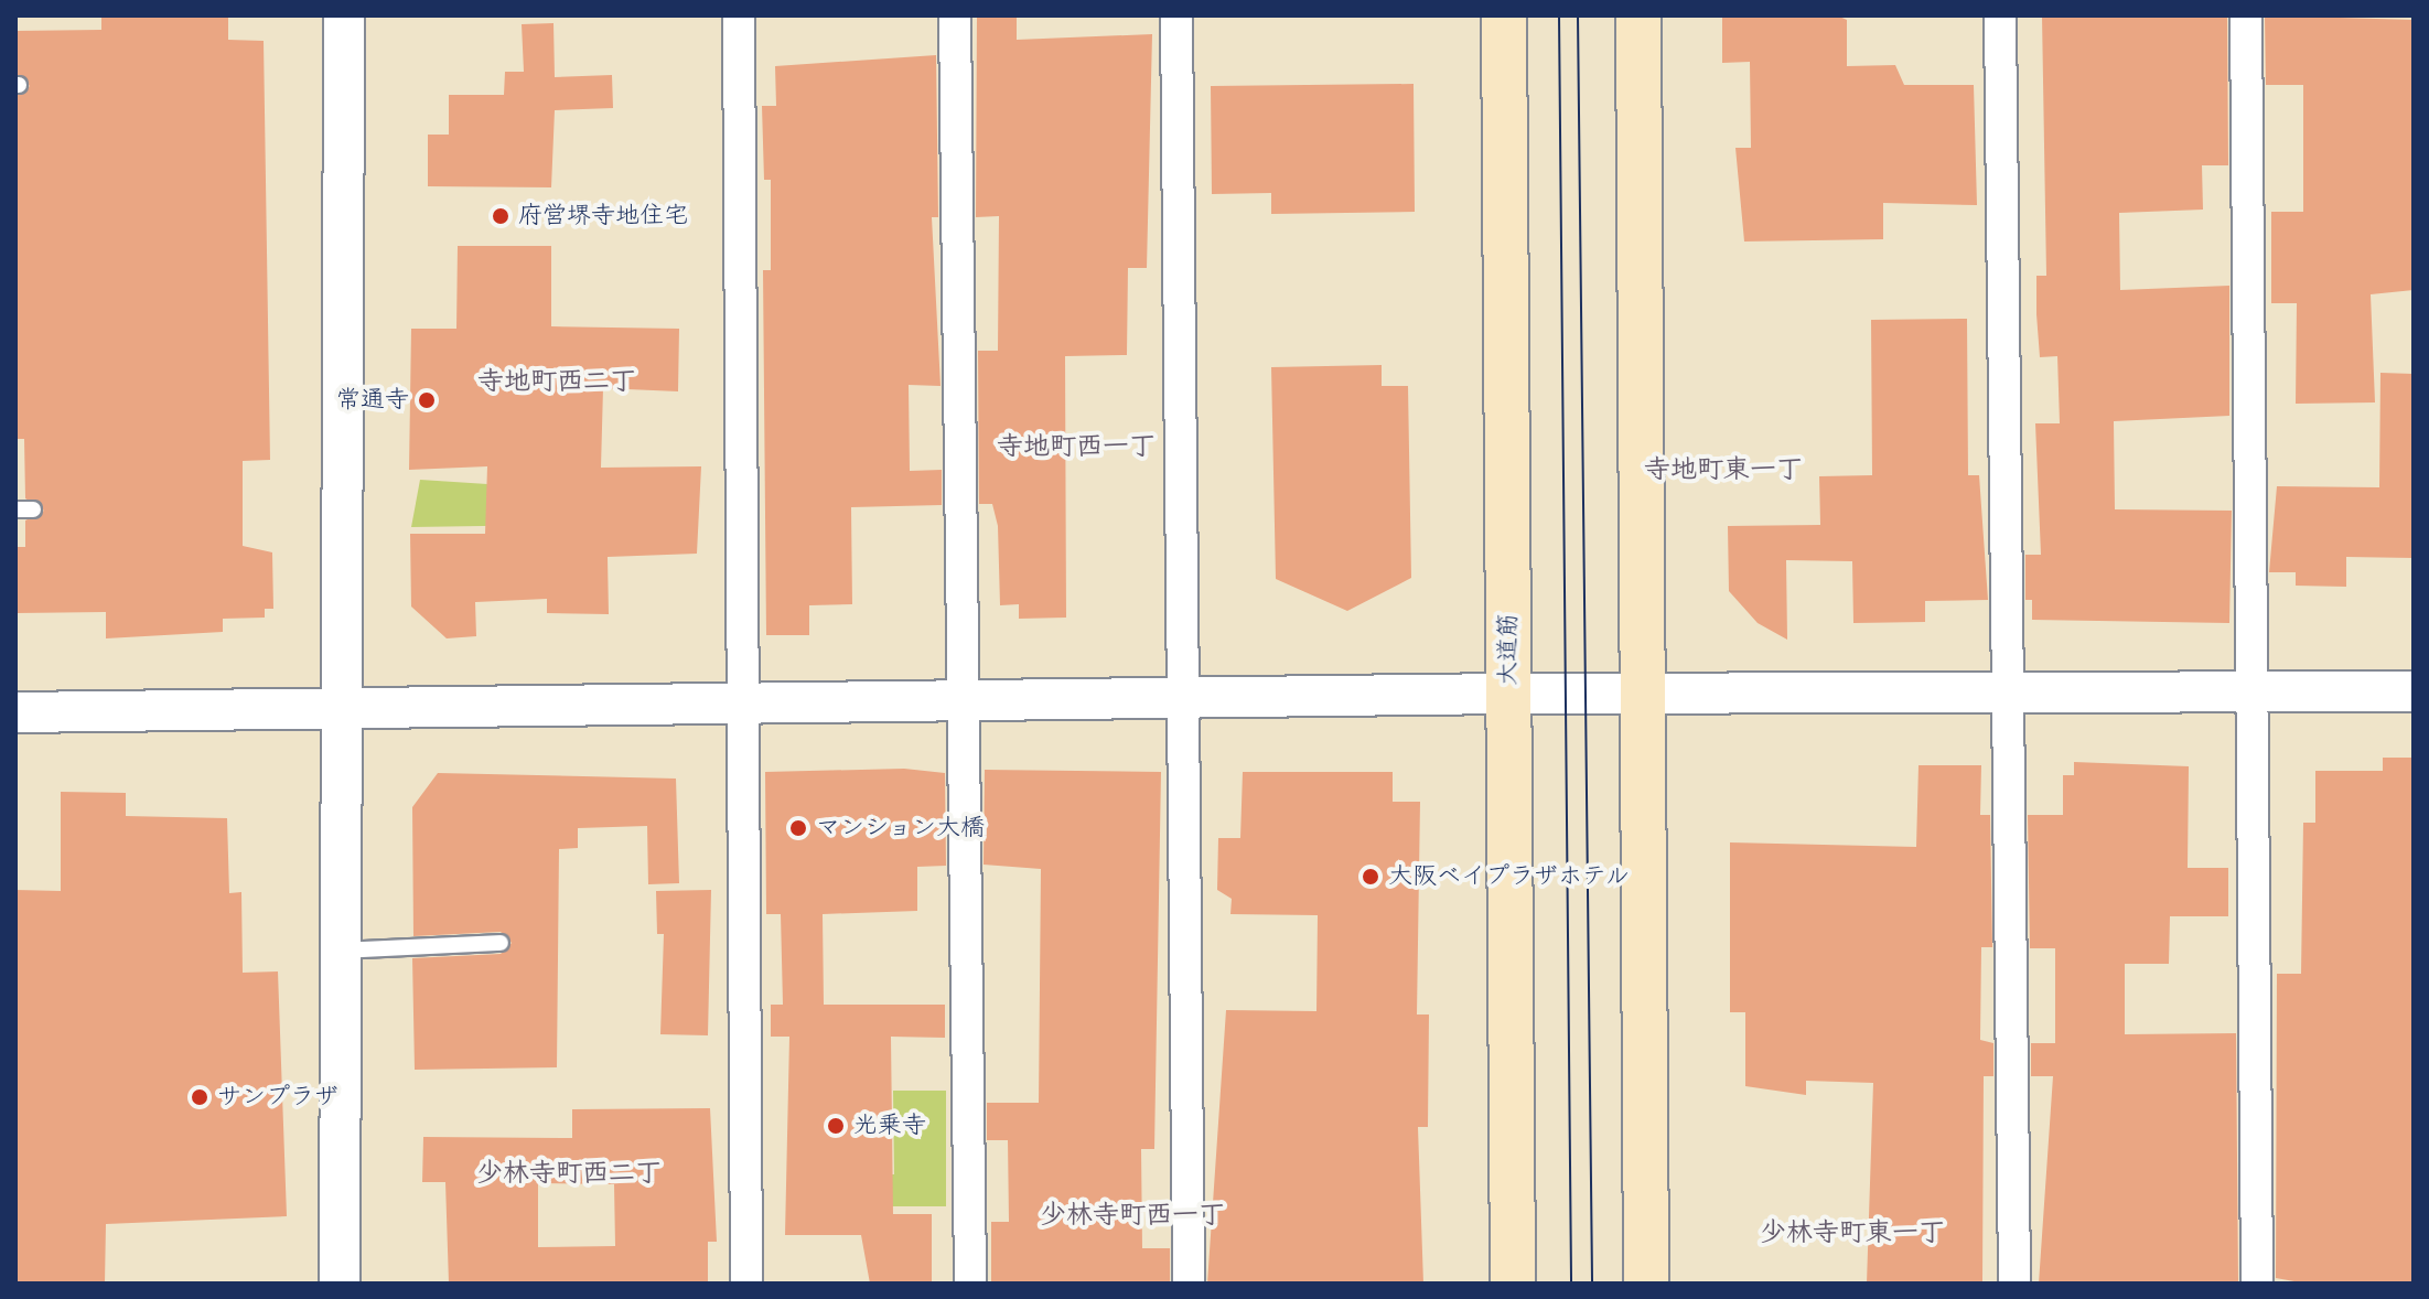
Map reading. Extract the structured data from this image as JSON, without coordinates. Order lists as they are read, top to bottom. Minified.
{"streets":{"main road":["大道筋"]},"districts":["寺地町西二丁","寺地町西一丁","寺地町東一丁","少林寺町西二丁","少林寺町西一丁","少林寺町東一丁"],"places":["府営堺寺地住宅","常通寺","マンション大橋","大阪ベイプラザホテル","サンプラザ","光乗寺"]}
